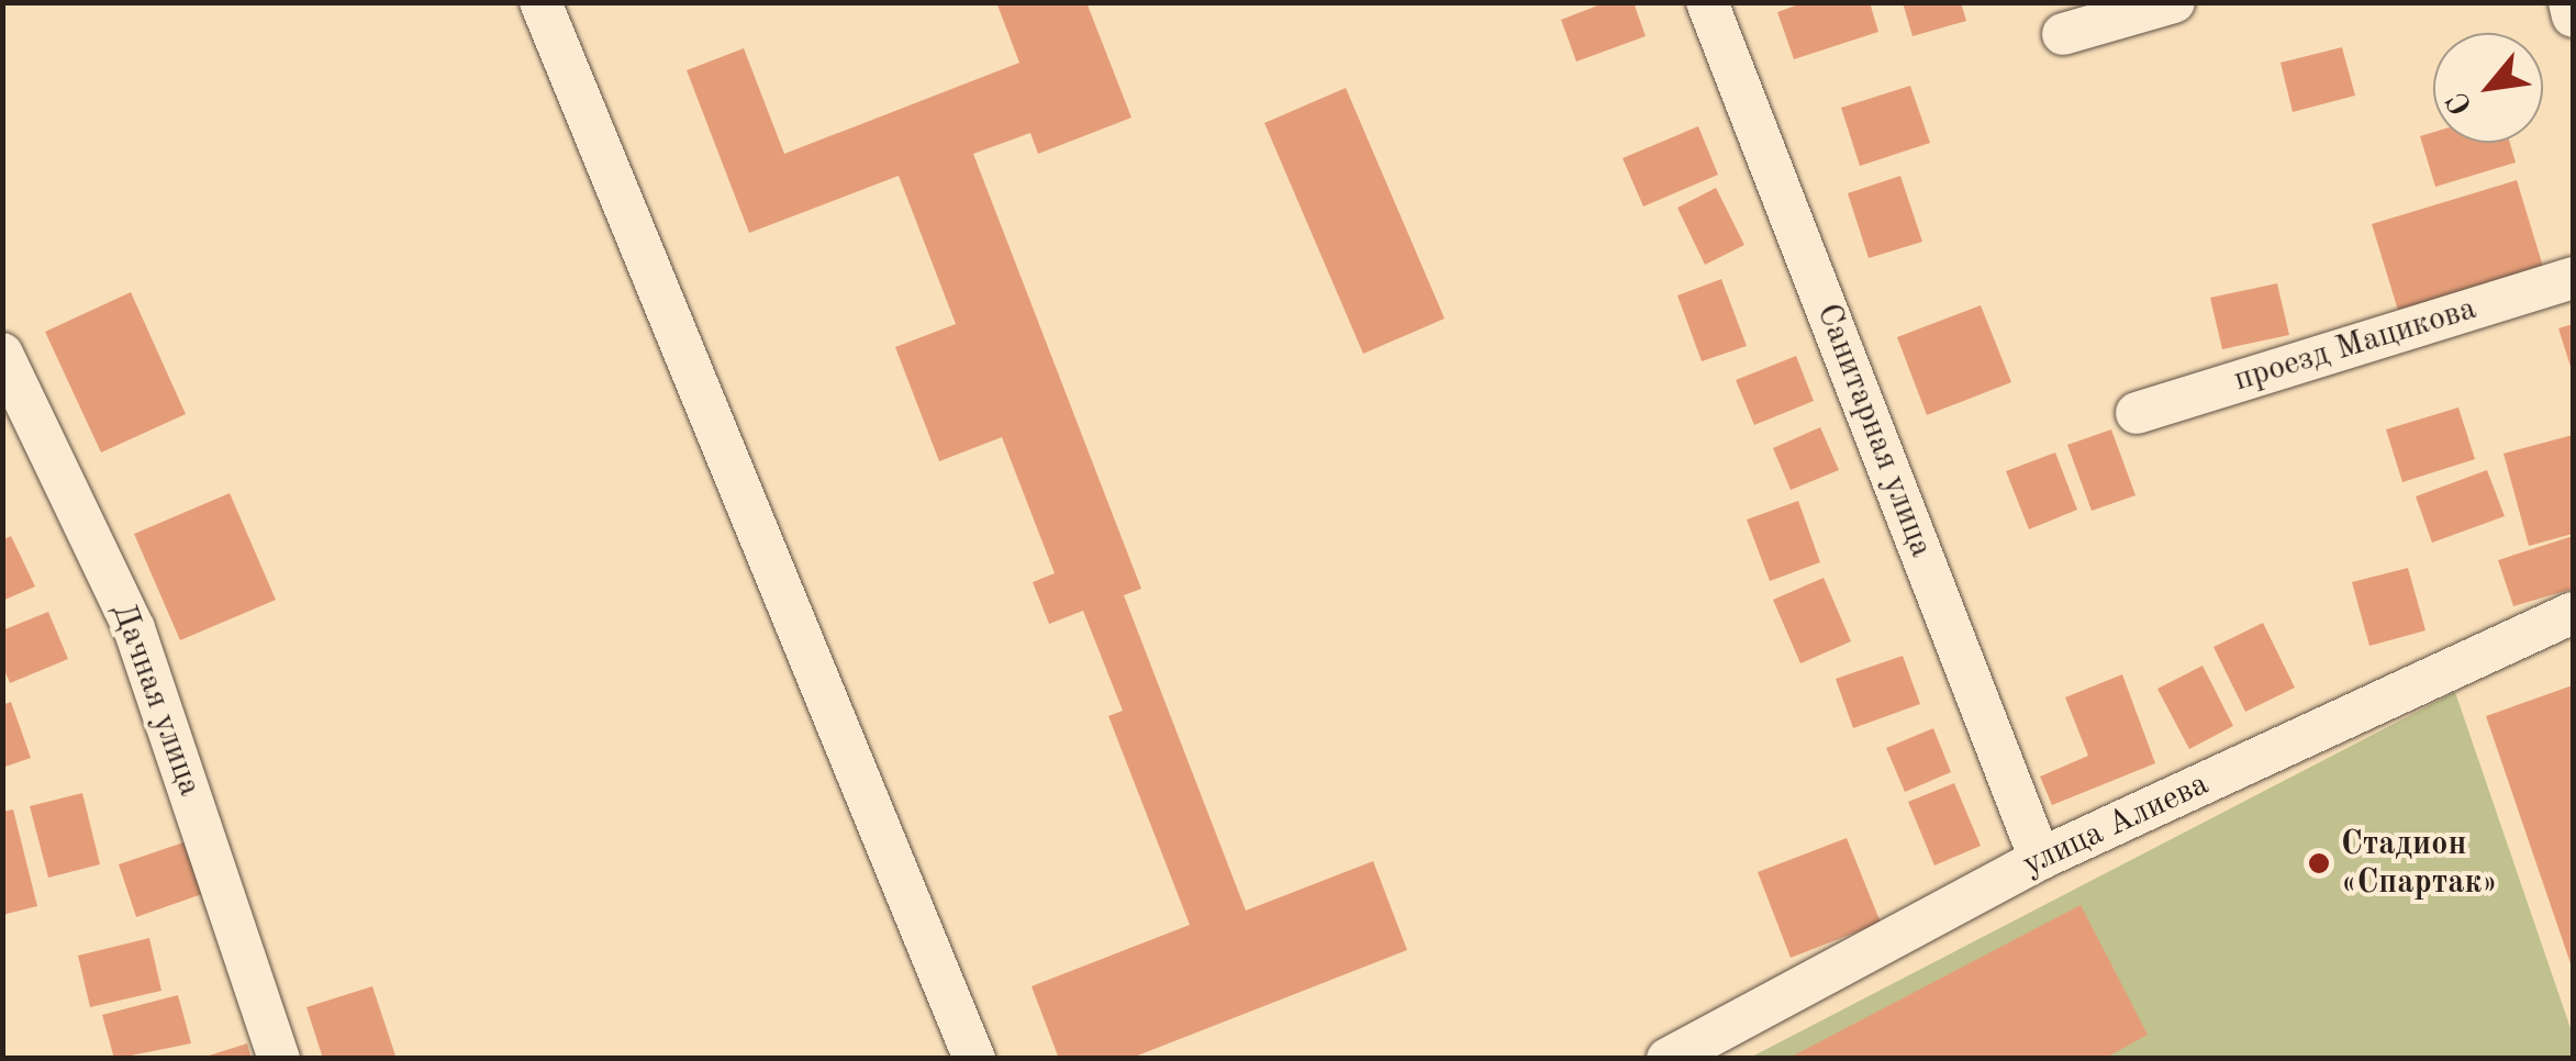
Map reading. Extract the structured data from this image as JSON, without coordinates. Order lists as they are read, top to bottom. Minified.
{"streets":{"street":["проезд Мацикова","Санитарная улица","Дачная улица","улица Алиева"]},"crossings":[["Санитарная улица","улица Алиева"]],"places":["Стадион «Спартак»"],"north":"bottom left"}
